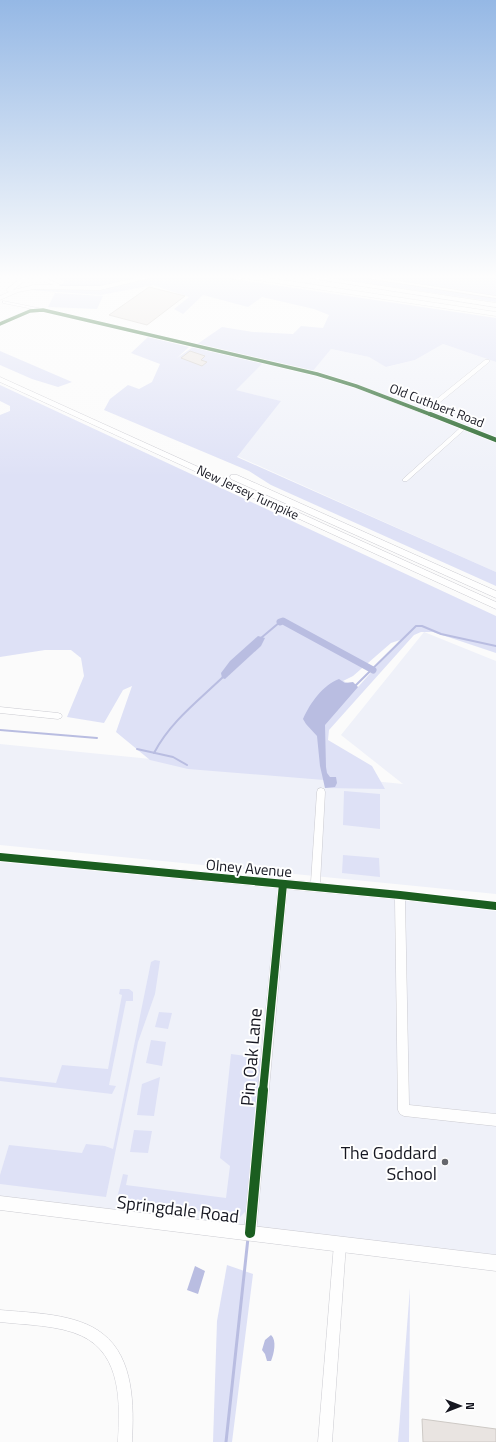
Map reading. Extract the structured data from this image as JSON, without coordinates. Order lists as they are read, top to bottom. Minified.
{"streets":{"highway":["New Jersey Turnpike"],"main road":["Springdale Road"],"street":["Old Cuthbert Road","Olney Avenue","Pin Oak Lane"]},"crossings":[["Olney Avenue","Pin Oak Lane"],["Pin Oak Lane","Springdale Road"]],"places":["The Goddard School"],"north":"right"}
